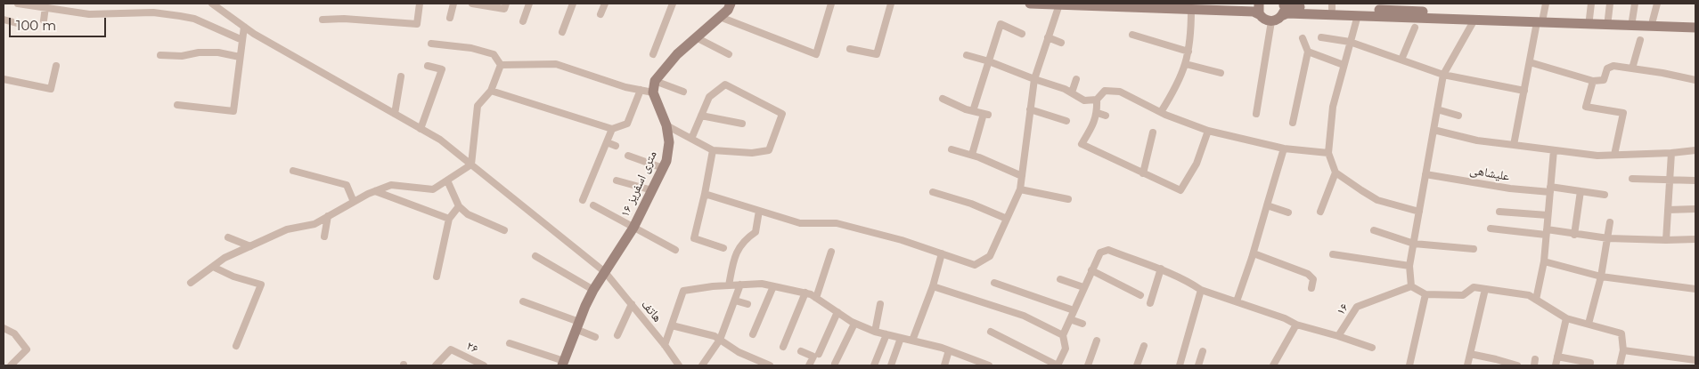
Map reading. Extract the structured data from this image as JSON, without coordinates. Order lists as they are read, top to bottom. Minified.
{"streets":{"main road":["۱۶ متری اسفریز"],"street":["علیشاهی","۱۶","هاتف","۲۶"]},"crossings":[["۱۶ متری اسفریز","هاتف"]],"scale_bar":"100 m"}
